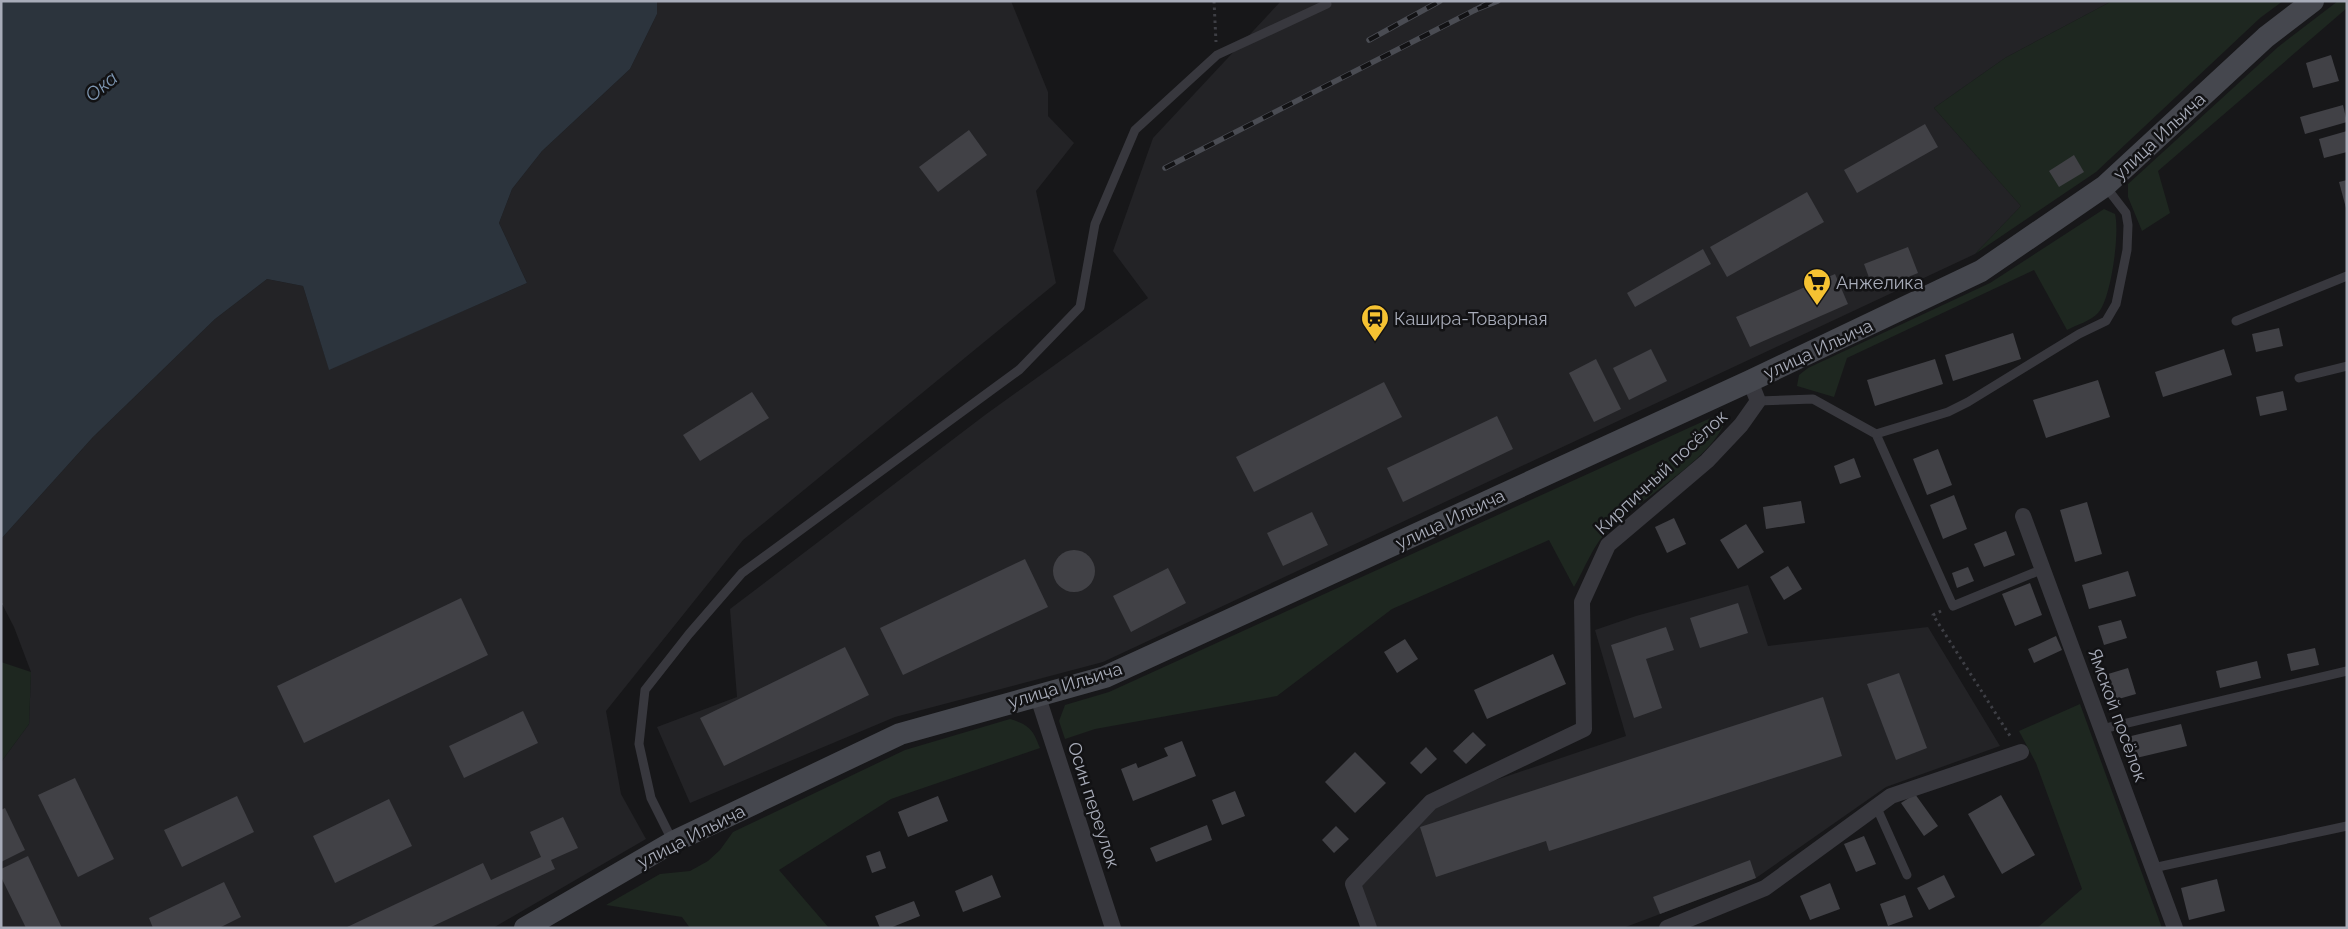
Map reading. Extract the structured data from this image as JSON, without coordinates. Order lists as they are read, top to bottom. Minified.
{"streets":{"street":["улица Ильича","Кирпичный посёлок","Ямской посёлок","Осин переулок"]},"crossings":[["улица Ильича","Кирпичный посёлок"],["улица Ильича","Осин переулок"]],"water":["Ока"],"places":{"supermarket":["Анжелика"],"station":["Кашира-Товарная"]}}
